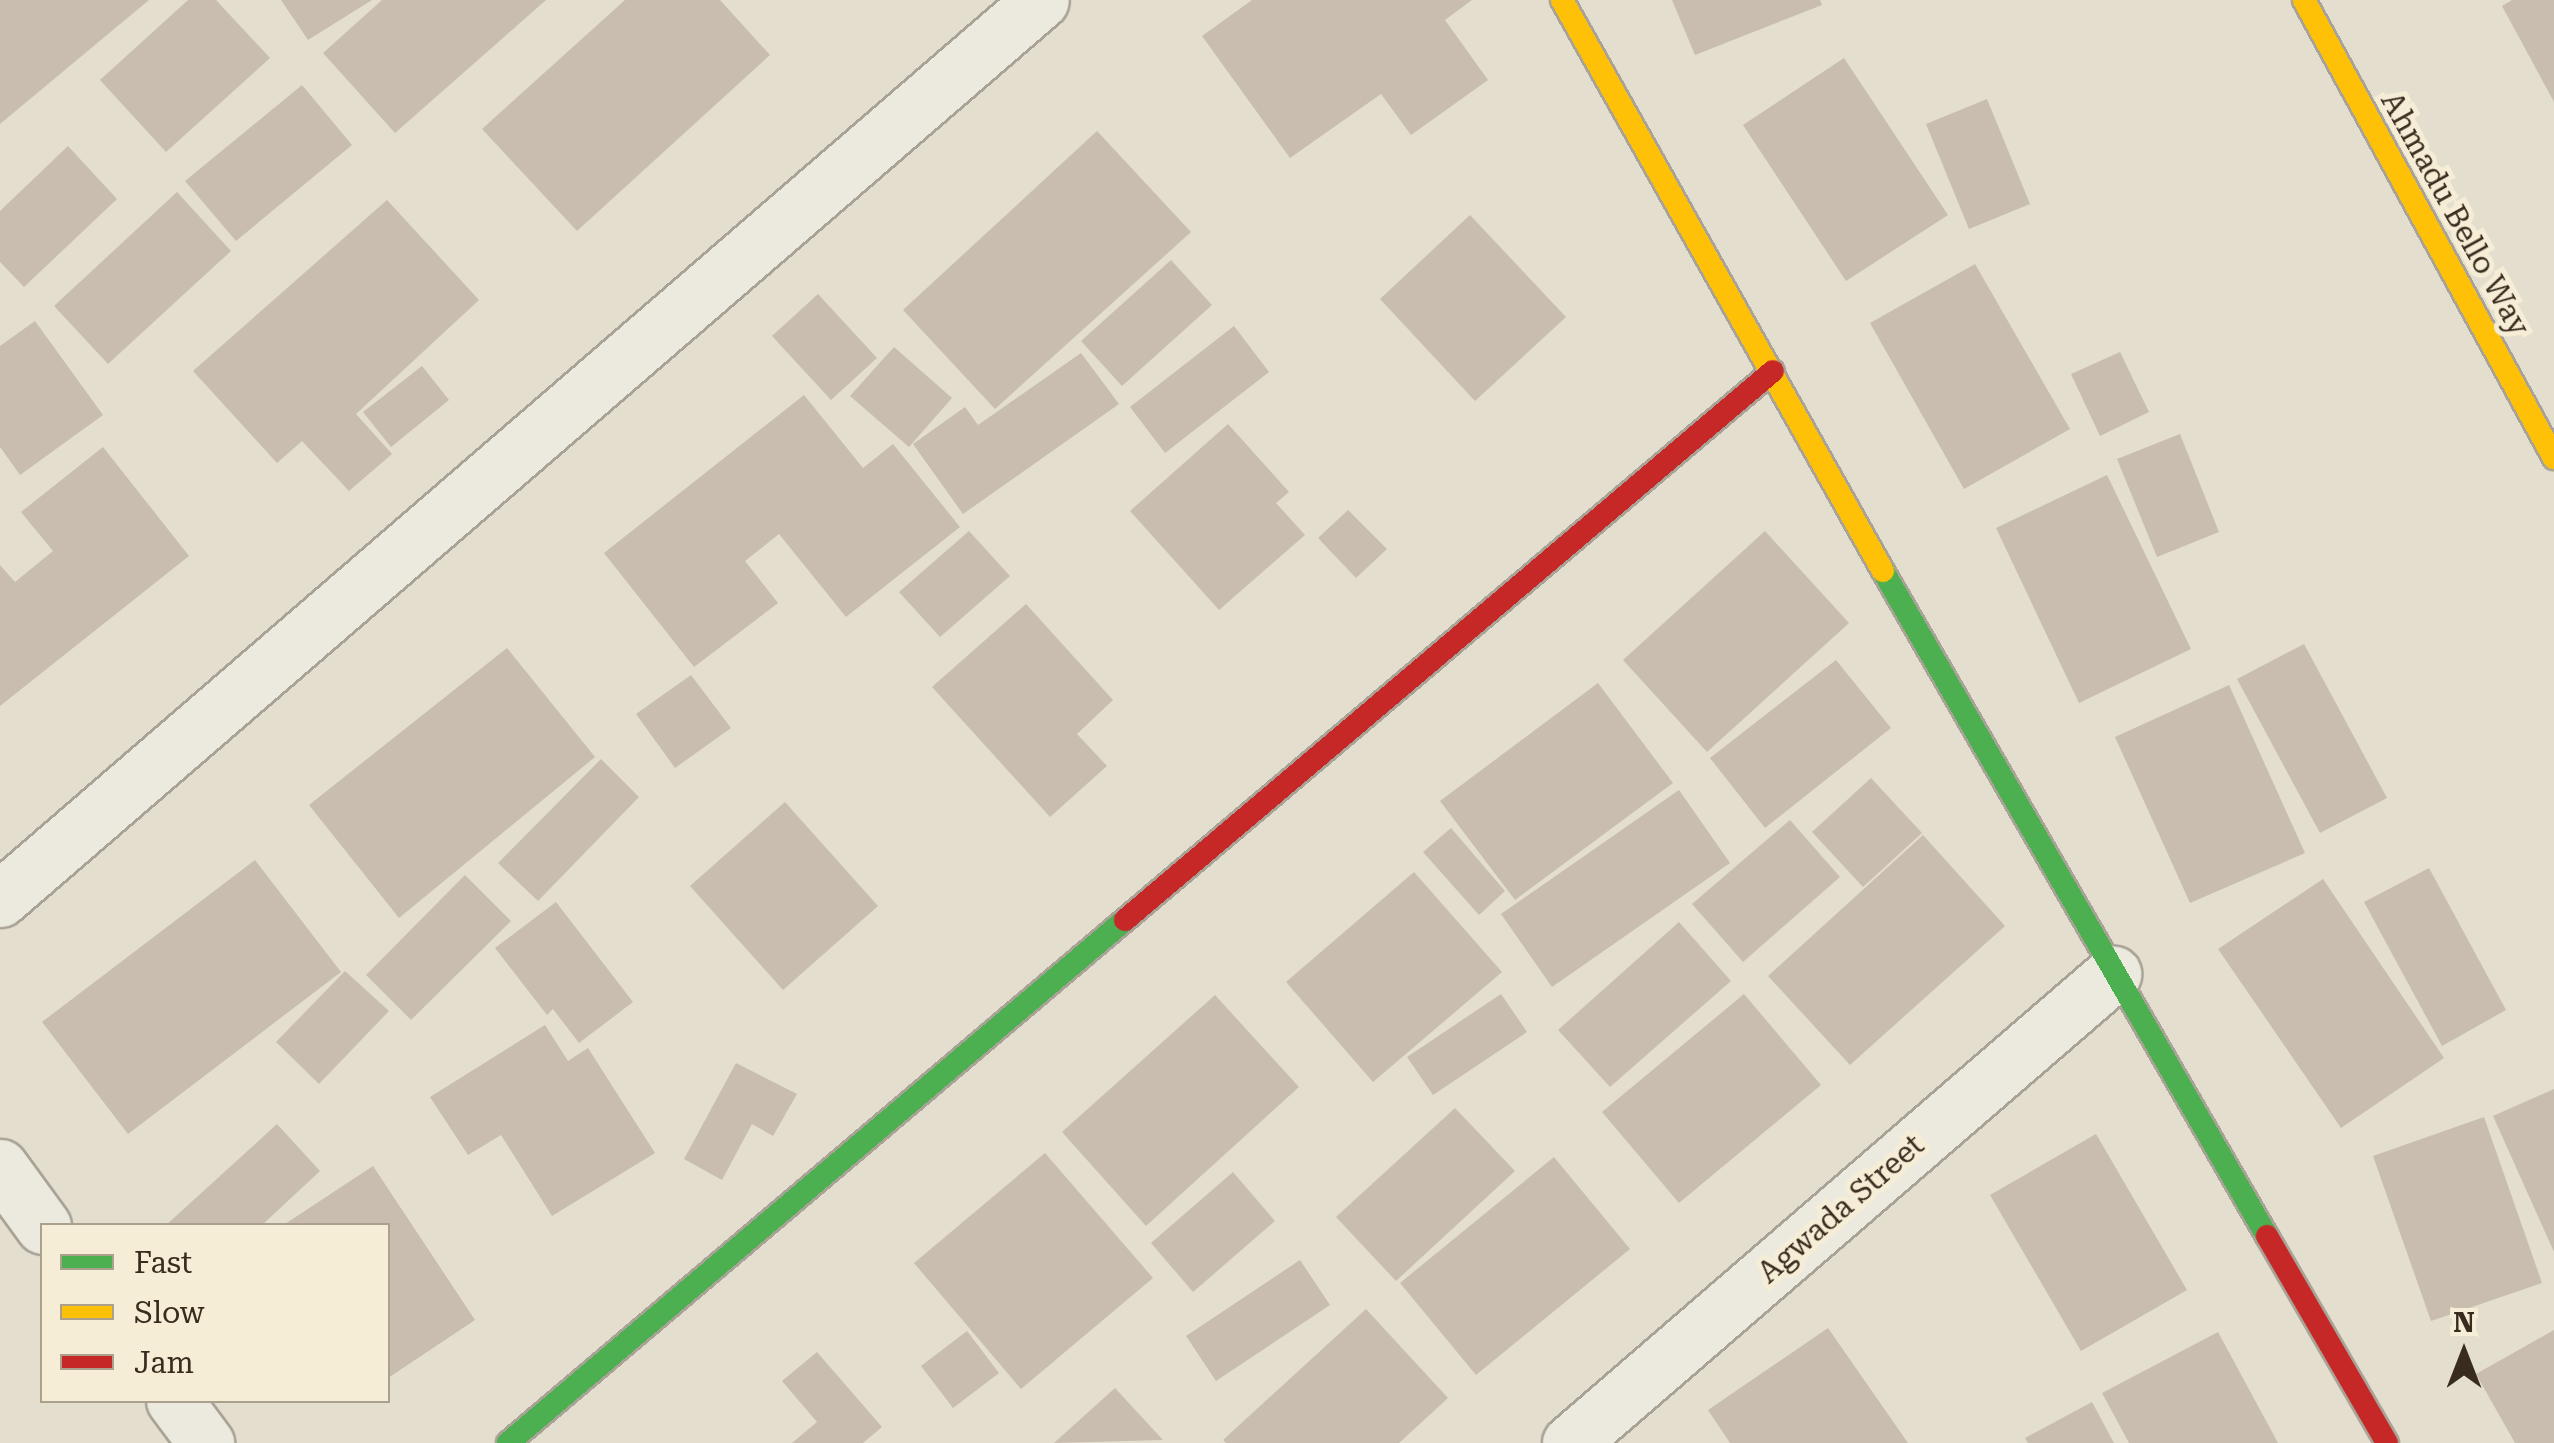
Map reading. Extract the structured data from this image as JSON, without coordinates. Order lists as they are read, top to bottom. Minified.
{"streets":{"street":["Ahmadu Bello Way","Agwada Street"]},"legend":["Fast","Slow","Jam"],"north":"top"}
